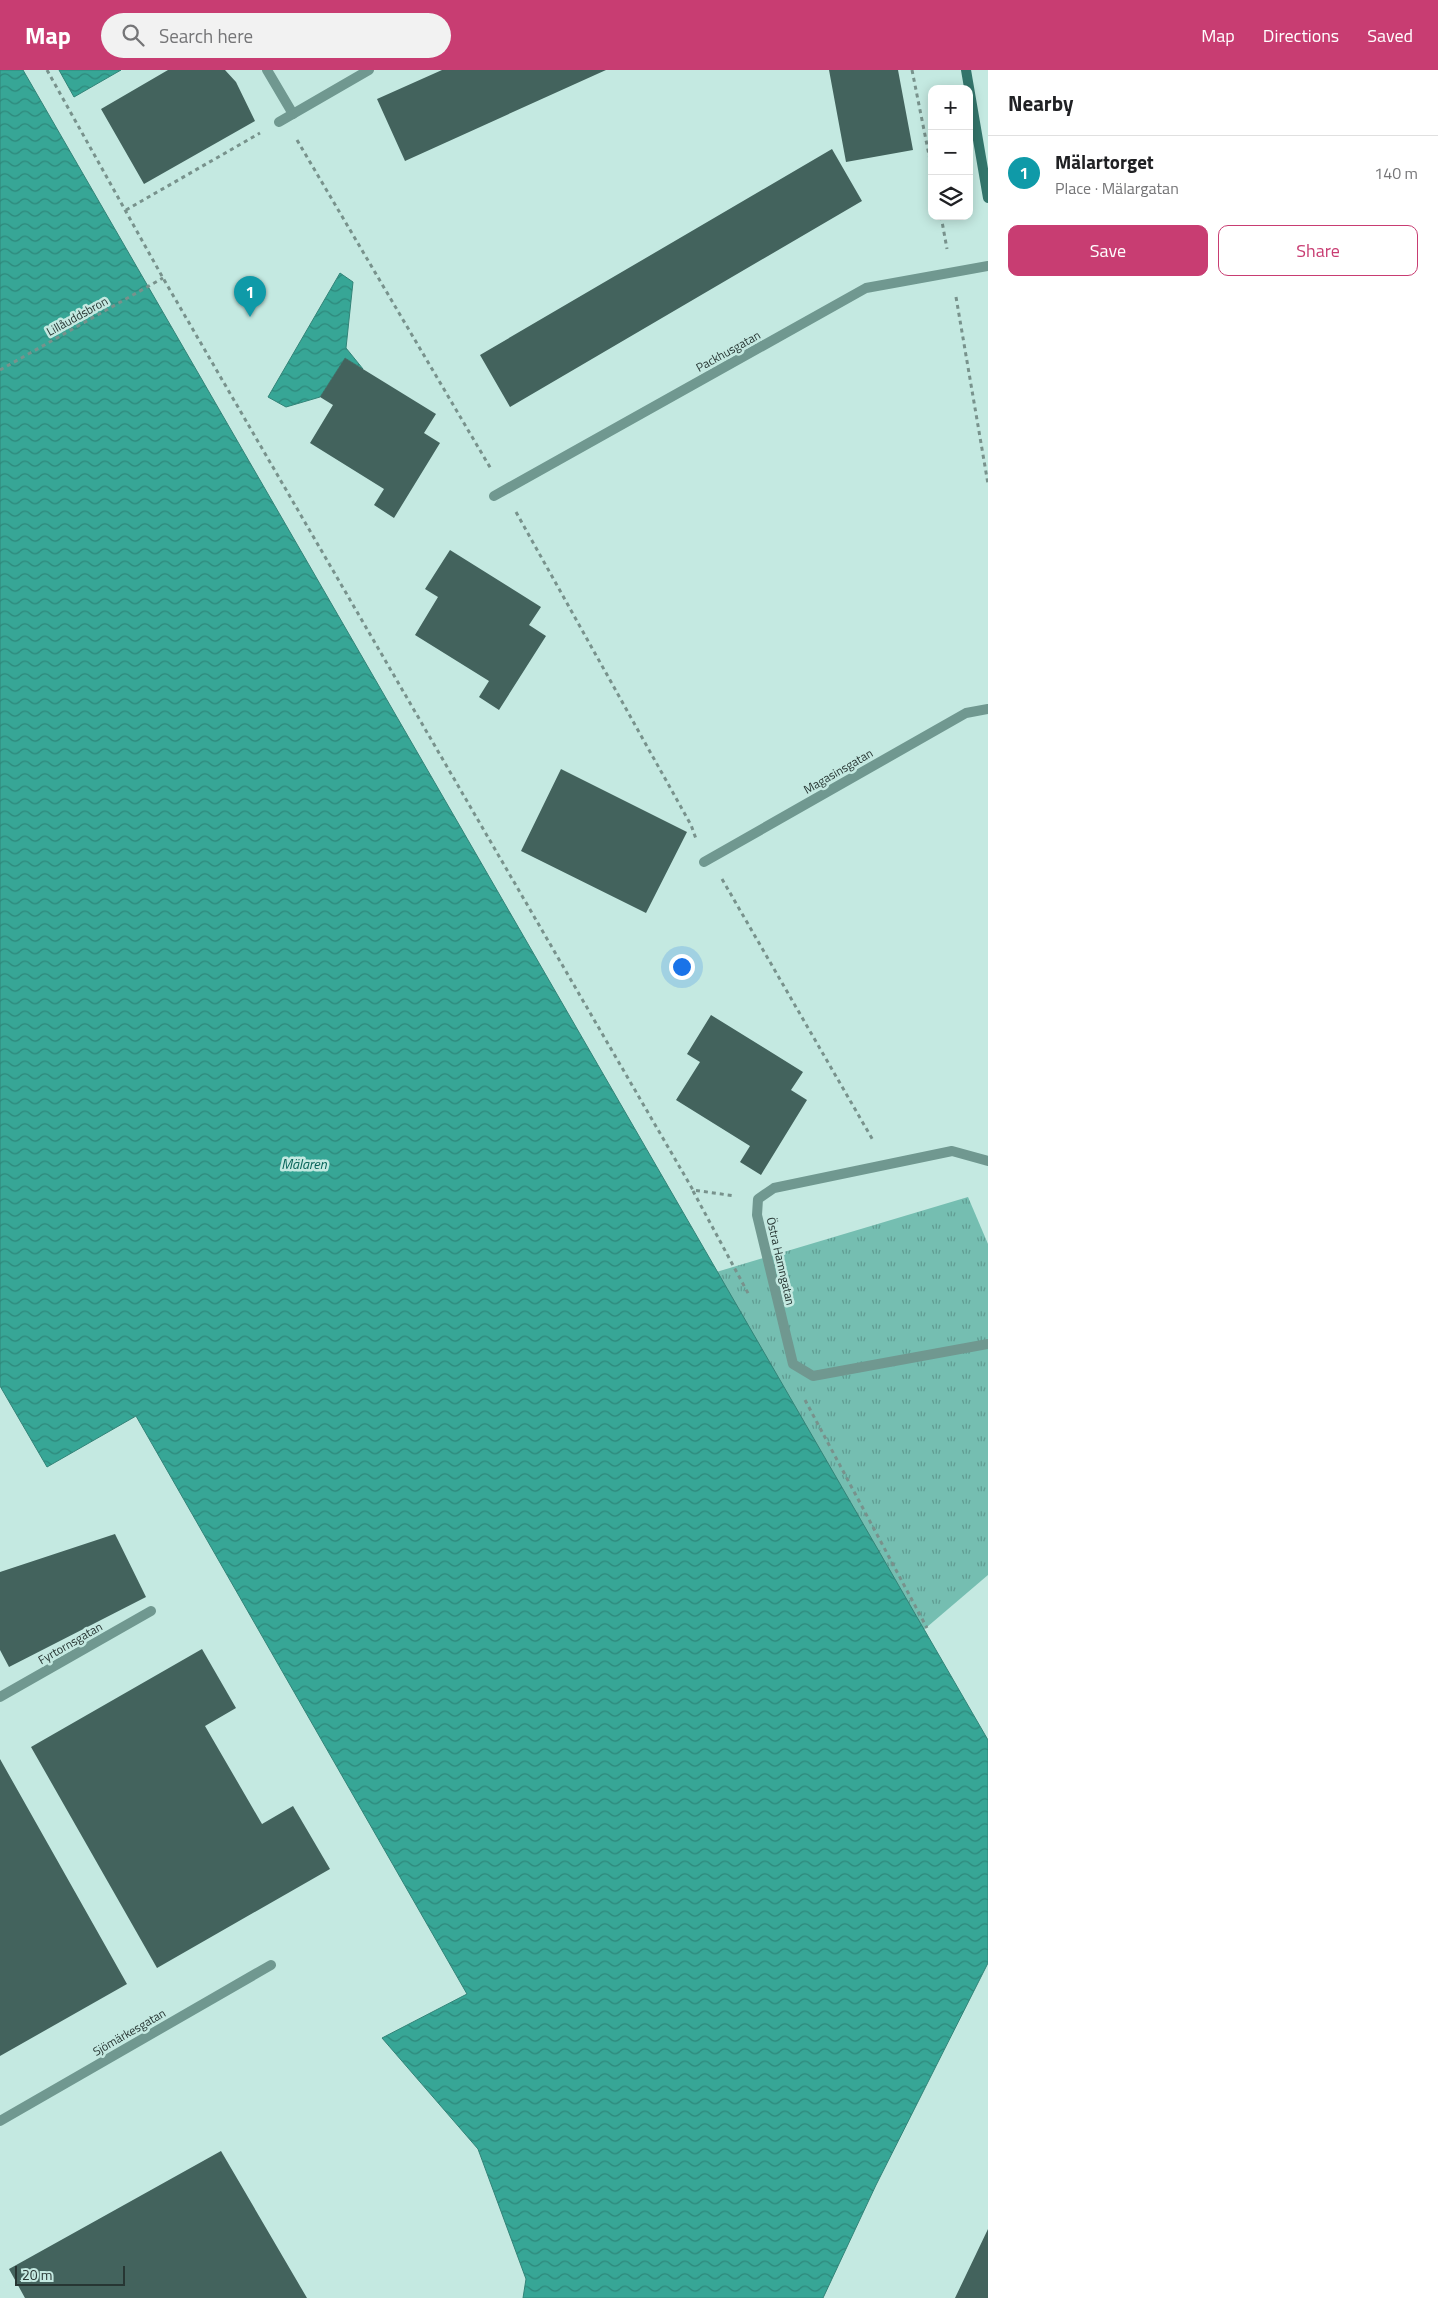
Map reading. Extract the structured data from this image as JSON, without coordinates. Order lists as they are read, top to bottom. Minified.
{"streets":{"street":["Packhusgatan","Magasinsgatan","Östra Hamngatan","Fyrtornsgatan","Sjömärkesgatan"],"path":["Lillåuddsbron"]},"water":["Mälaren"],"scale_bar":"20 m","page":{"header":"Map","search":"Search here","nav":["Map","Directions","Saved"],"heading":"Nearby","map_buttons":["+","−"],"list":[{"mark":"1","name":"Mälartorget","note":"Place · Mälargatan","value":"140 m"}],"buttons":["Save","Share"],"pins":"1","scale":"20 m"}}
